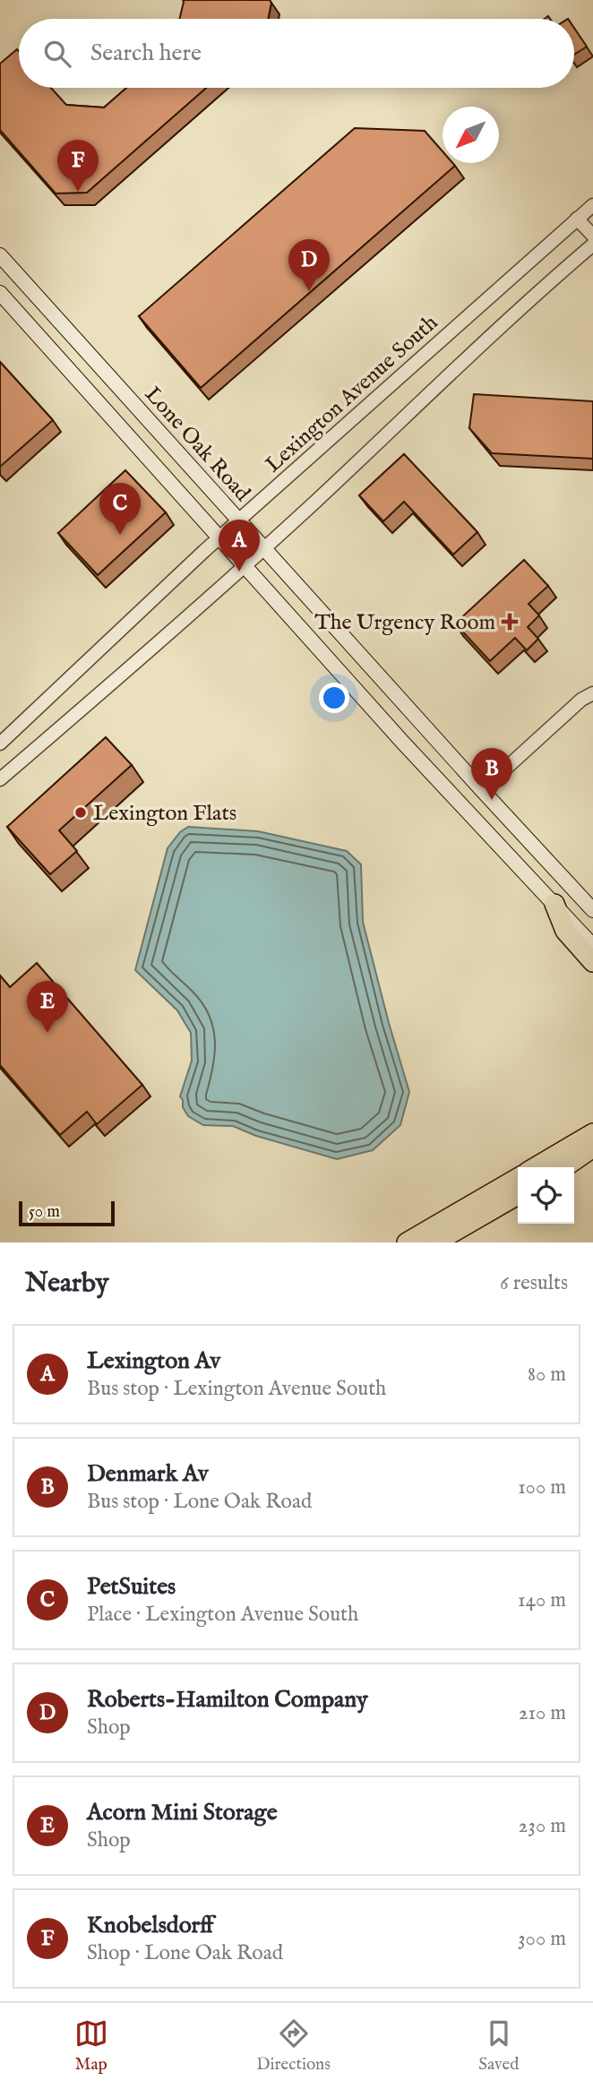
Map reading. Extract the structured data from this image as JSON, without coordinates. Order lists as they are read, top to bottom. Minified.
{"streets":{"main road":["Lone Oak Road"],"street":["Lexington Avenue South"]},"crossings":[["Lexington Avenue South","Lone Oak Road"]],"places":{"health":["The Urgency Room"],"other":["Lexington Flats"]},"scale_bar":"50 m","north":"bottom left","page":{"search":"Search here","pins":["F","D","C","A","B","E"],"scale":"50 m","heading":["Nearby","6 results"],"list":[{"mark":"A","name":"Lexington Av","note":"Bus stop · Lexington Avenue South","value":"80 m"},{"mark":"B","name":"Denmark Av","note":"Bus stop · Lone Oak Road","value":"100 m"},{"mark":"C","name":"PetSuites","note":"Place · Lexington Avenue South","value":"140 m"},{"mark":"D","name":"Roberts-Hamilton Company","note":"Shop","value":"210 m"},{"mark":"E","name":"Acorn Mini Storage","note":"Shop","value":"230 m"},{"mark":"F","name":"Knobelsdorff","note":"Shop · Lone Oak Road","value":"300 m"}],"nav":["Map","Directions","Saved"]}}
